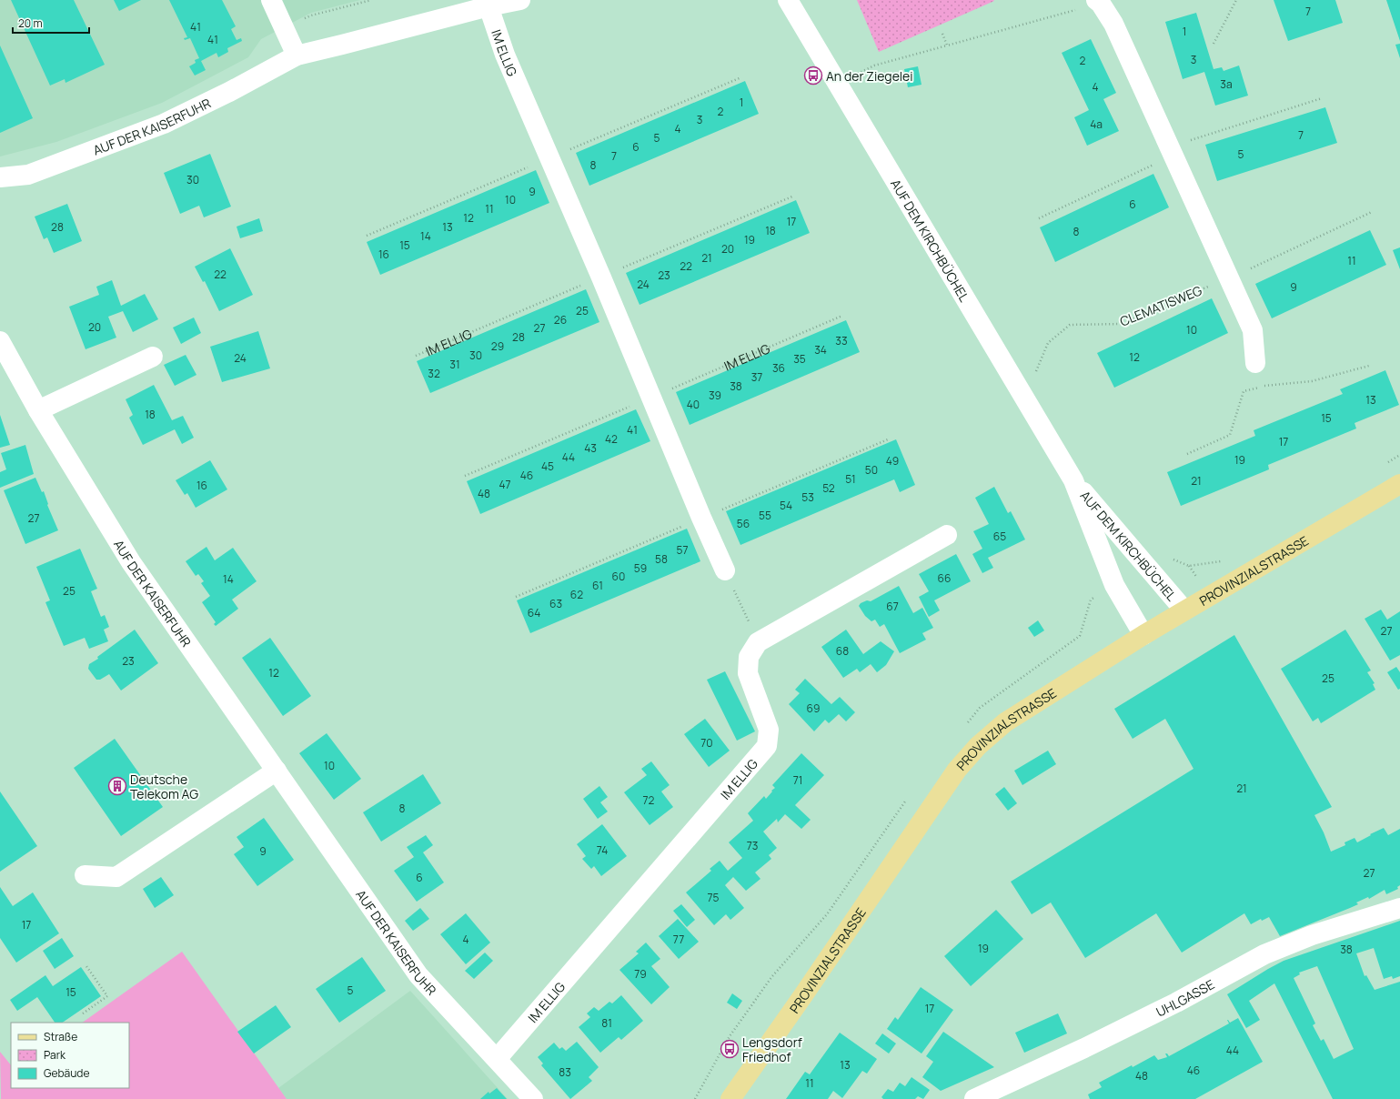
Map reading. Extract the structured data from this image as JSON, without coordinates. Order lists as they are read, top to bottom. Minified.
{"streets":{"main road":["PROVINZIALSTRASSE"],"street":["IM ELLIG","AUF DER KAISERFUHR","AUF DEM KIRCHBÜCHEL","UHLGASSE"],"path":["CLEMATISWEG"]},"crossings":[["IM ELLIG","AUF DER KAISERFUHR"],["AUF DEM KIRCHBÜCHEL","CLEMATISWEG"],["AUF DEM KIRCHBÜCHEL","PROVINZIALSTRASSE"]],"places":{"bus stop":["An der Ziegelei","Lengsdorf Friedhof"],"building":["Deutsche Telekom AG"]},"house_numbers":["7","41","1","41","3","2","3a","4","1","2","3","4a","4","7","5","6","5","7","8","30","9","10","6","11","12","17","28","13","18","8","14","19","15","20","16","21","11","22","22","23","24","9","25","26","20","27","10","28","33","29","34","30","12","24","35","31","36","32","37","38","39","13","40","18","15","41","42","17","43","44","19","49","45","50","46","51","21","47","16","52","48","53","54","55","27","56","65","57","58","59","60","66","14","61","25","62","63","67","64","27","68","23","12","25","69","70","10","71","21","72","8","73","74","9","27","6","75","17","4","77","19","38","79","5","15","17","81","44","13","46","83","48","11"],"legend":["Straße","Park","Gebäude"],"scale_bar":"20 m"}
